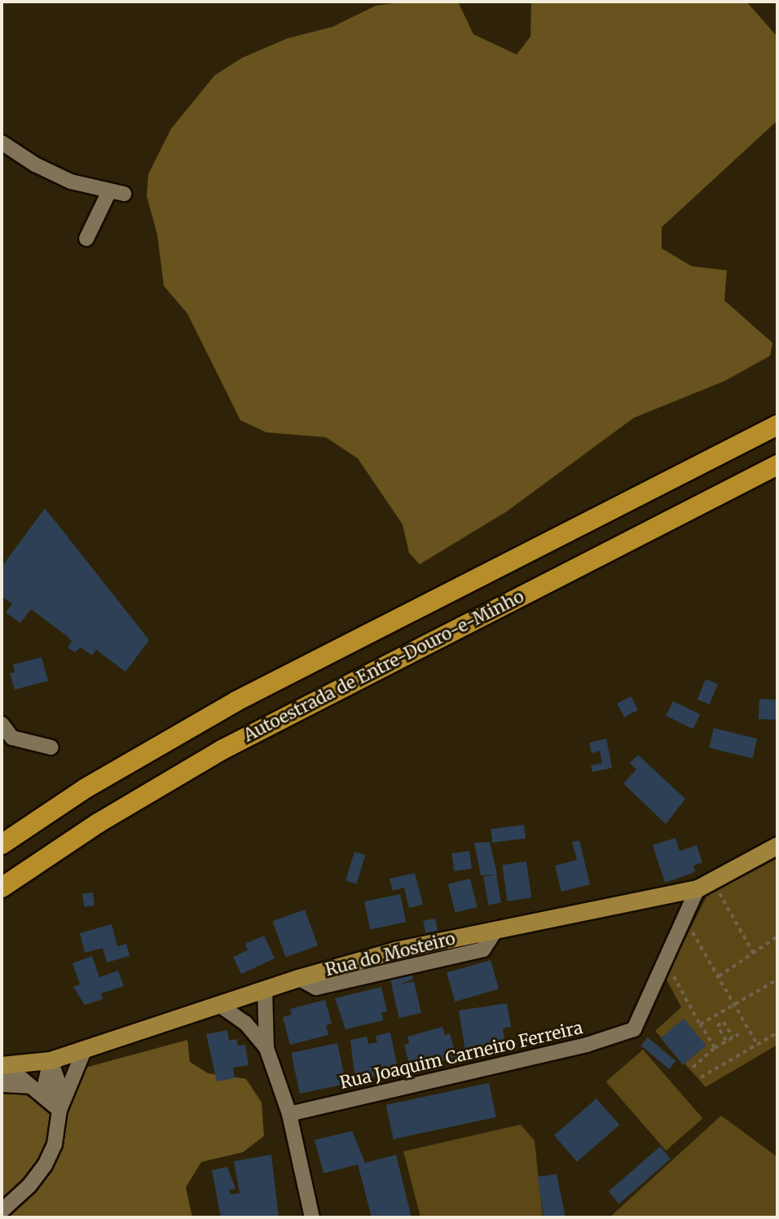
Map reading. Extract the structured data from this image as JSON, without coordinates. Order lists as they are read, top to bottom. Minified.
{"streets":{"highway":["Autoestrada de Entre-Douro-e-Minho"],"main road":["Rua do Mosteiro"],"street":["Rua Joaquim Carneiro Ferreira"]},"crossings":[["Rua do Mosteiro","Rua Joaquim Carneiro Ferreira"]]}
